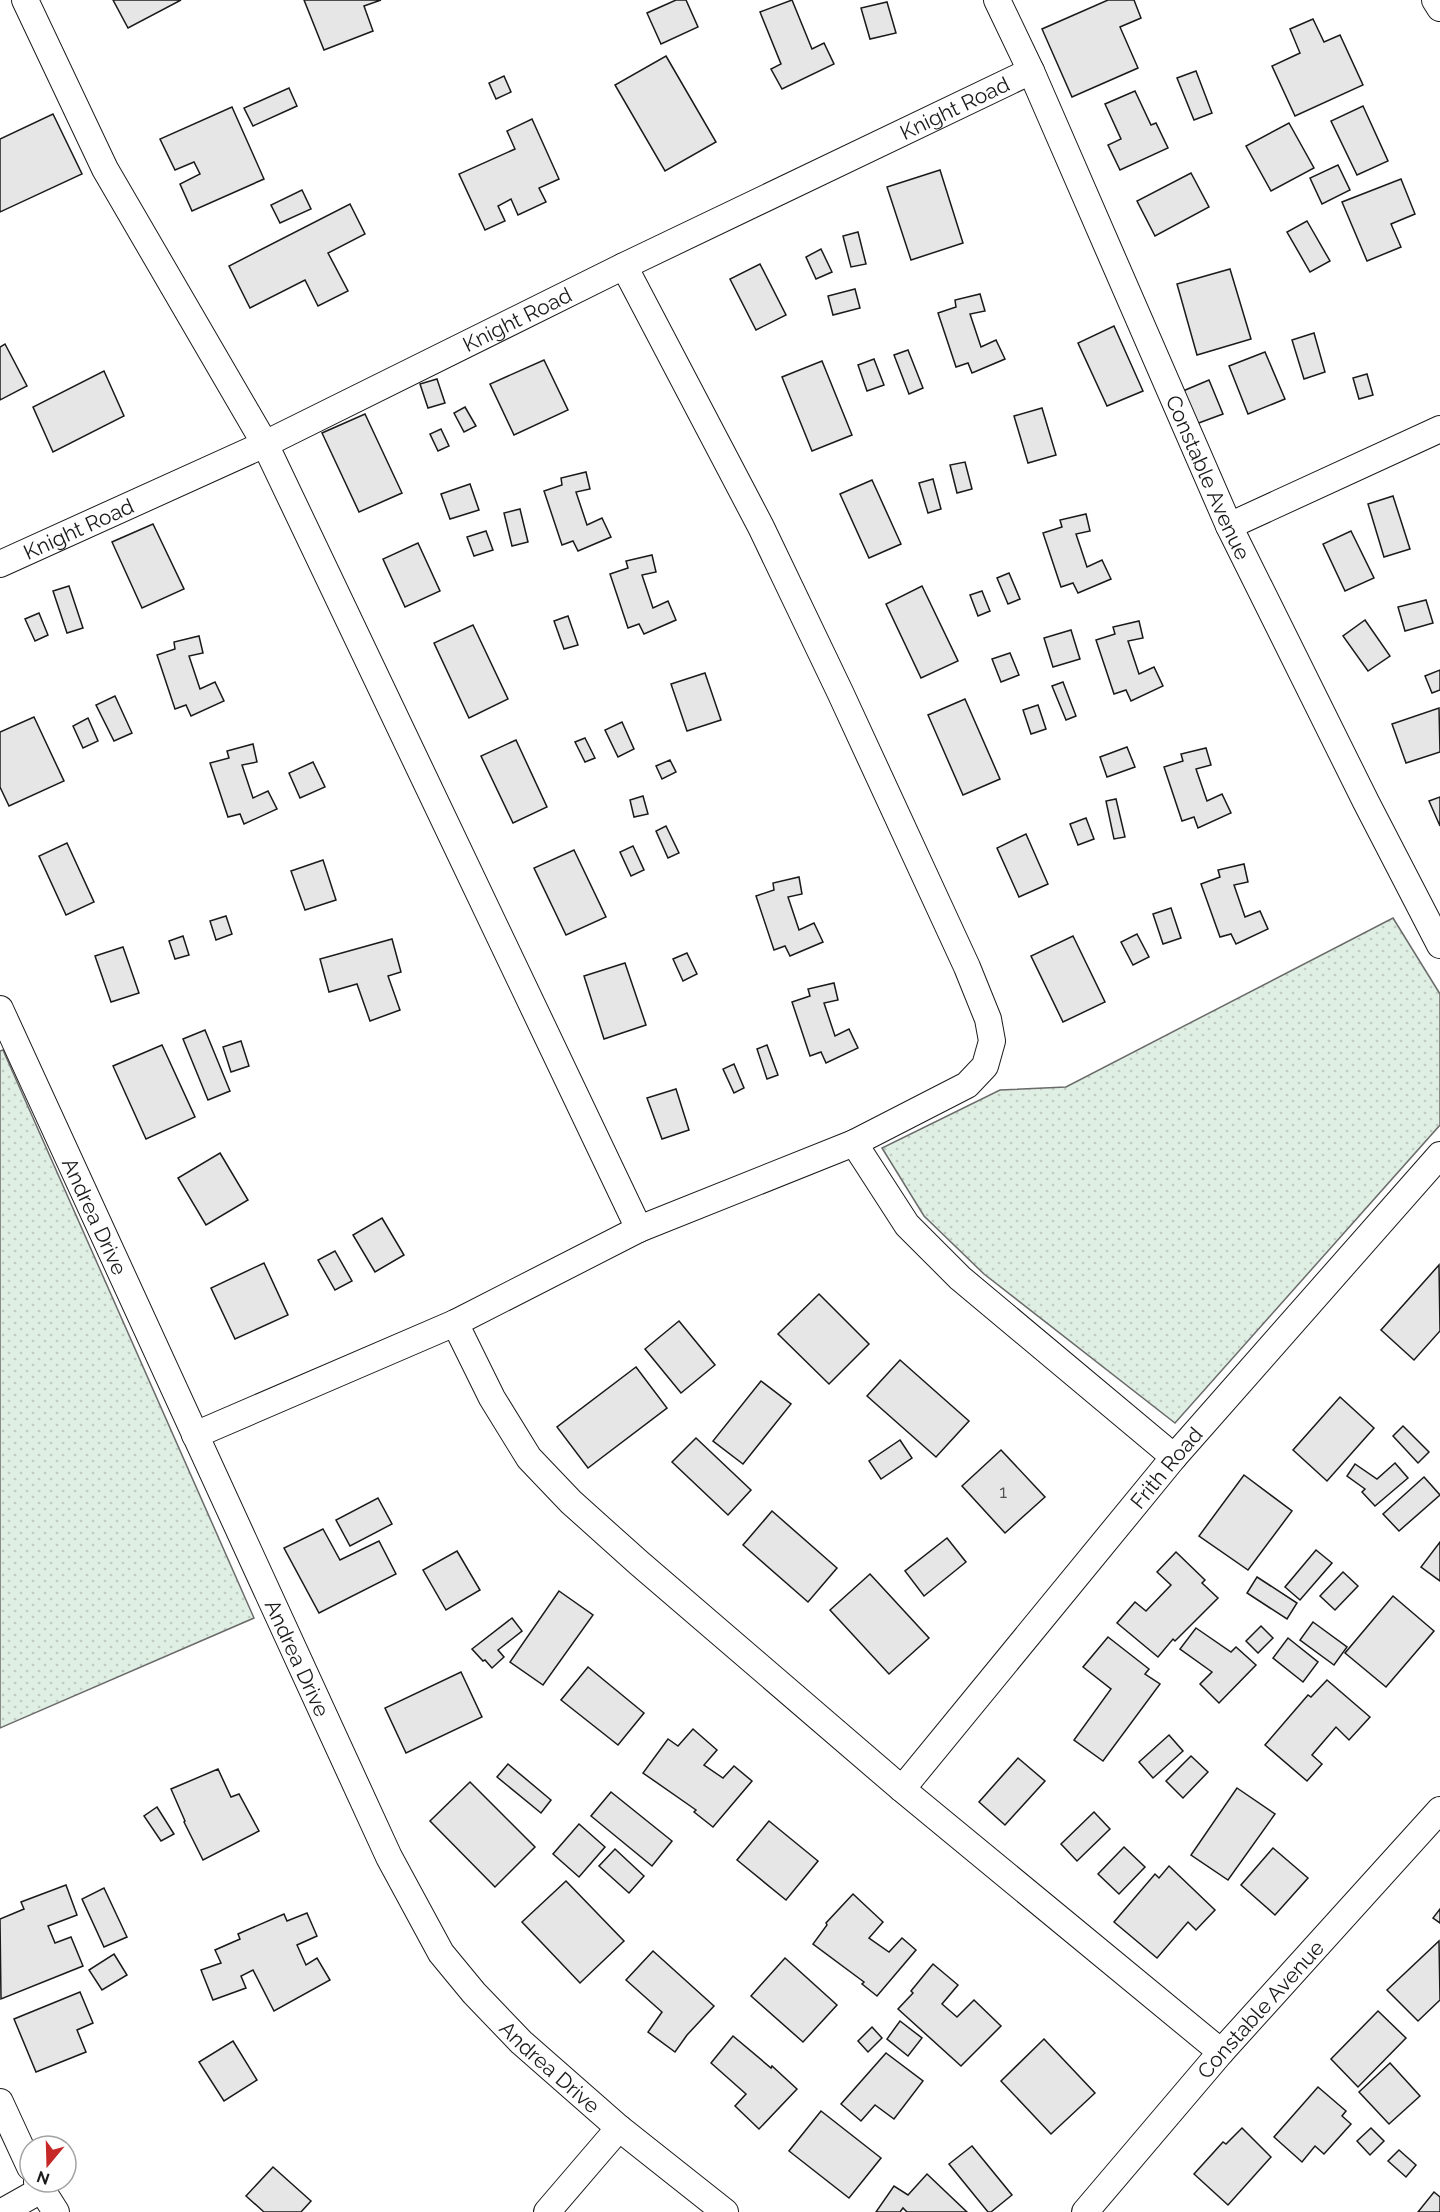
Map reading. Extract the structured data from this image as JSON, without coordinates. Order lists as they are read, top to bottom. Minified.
{"streets":{"street":["Knight Road","Constable Avenue","Andrea Drive","Frith Road"]},"crossings":[["Knight Road","Constable Avenue"]],"house_numbers":["1"],"north":"bottom"}
